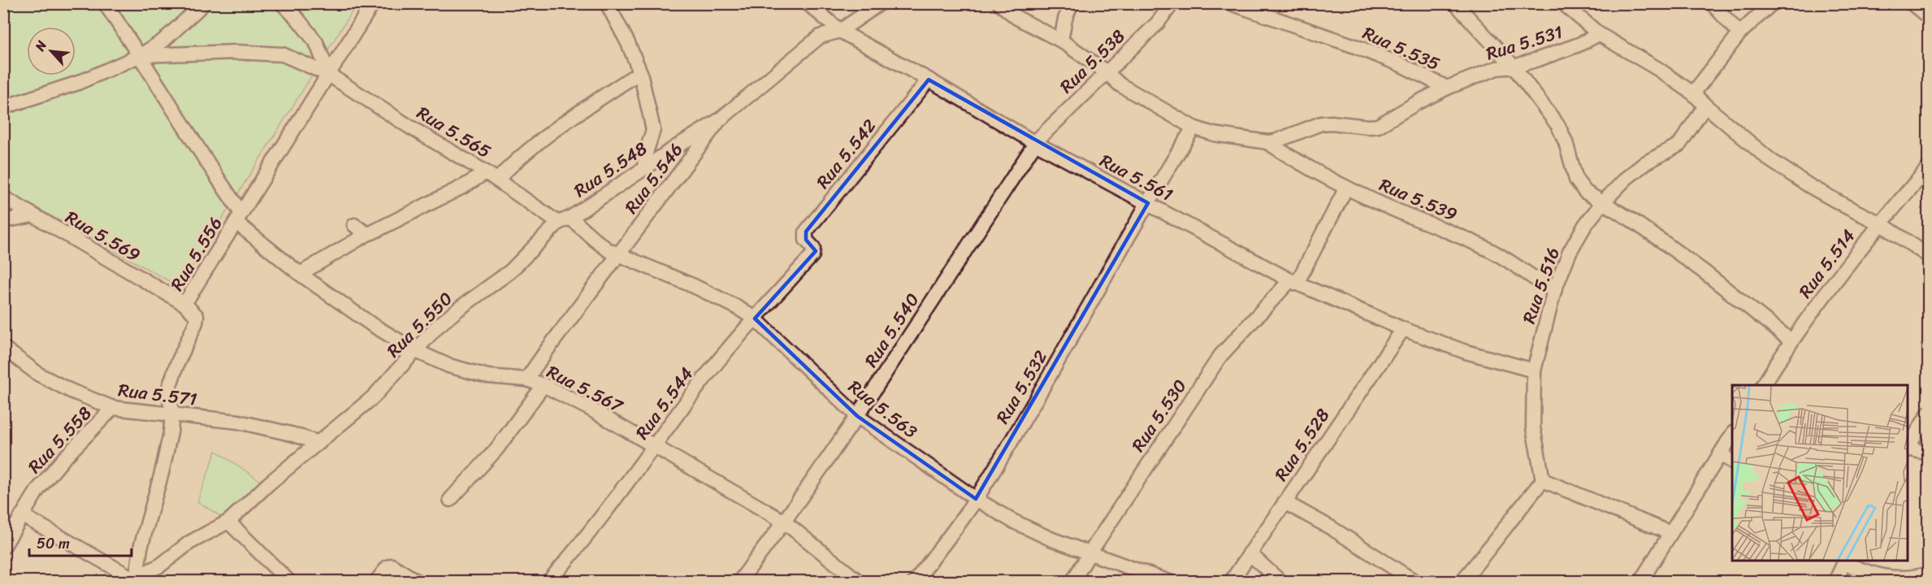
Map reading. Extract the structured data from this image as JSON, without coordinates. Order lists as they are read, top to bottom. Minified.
{"streets":{"street":["Rua 5.531","Rua 5.535","Rua 5.538","Rua 5.565","Rua 5.542","Rua 5.548","Rua 5.561","Rua 5.546","Rua 5.539","Rua 5.569","Rua 5.556","Rua 5.514","Rua 5.516","Rua 5.550","Rua 5.540","Rua 5.532","Rua 5.567","Rua 5.571","Rua 5.544","Rua 5.563","Rua 5.530","Rua 5.558","Rua 5.528"]},"crossings":[["Rua 5.531","Rua 5.535"],["Rua 5.531","Rua 5.538"],["Rua 5.531","Rua 5.539"],["Rua 5.538","Rua 5.561"],["Rua 5.538","Rua 5.540"],["Rua 5.565","Rua 5.548"],["Rua 5.565","Rua 5.556"],["Rua 5.565","Rua 5.550"],["Rua 5.565","Rua 5.567"],["Rua 5.565","Rua 5.563"],["Rua 5.542","Rua 5.561"],["Rua 5.542","Rua 5.544"],["Rua 5.548","Rua 5.546"],["Rua 5.548","Rua 5.550"],["Rua 5.548","Rua 5.563"],["Rua 5.561","Rua 5.546"],["Rua 5.561","Rua 5.516"],["Rua 5.561","Rua 5.540"],["Rua 5.561","Rua 5.532"],["Rua 5.561","Rua 5.530"],["Rua 5.561","Rua 5.528"],["Rua 5.546","Rua 5.567"],["Rua 5.546","Rua 5.563"],["Rua 5.539","Rua 5.516"],["Rua 5.539","Rua 5.530"],["Rua 5.569","Rua 5.556"],["Rua 5.556","Rua 5.550"],["Rua 5.556","Rua 5.567"],["Rua 5.556","Rua 5.571"],["Rua 5.550","Rua 5.567"],["Rua 5.550","Rua 5.571"],["Rua 5.550","Rua 5.563"],["Rua 5.540","Rua 5.567"],["Rua 5.540","Rua 5.563"],["Rua 5.532","Rua 5.563"],["Rua 5.567","Rua 5.544"],["Rua 5.571","Rua 5.558"],["Rua 5.544","Rua 5.563"],["Rua 5.563","Rua 5.530"]],"scale_bar":"50 m","north":"top left"}
